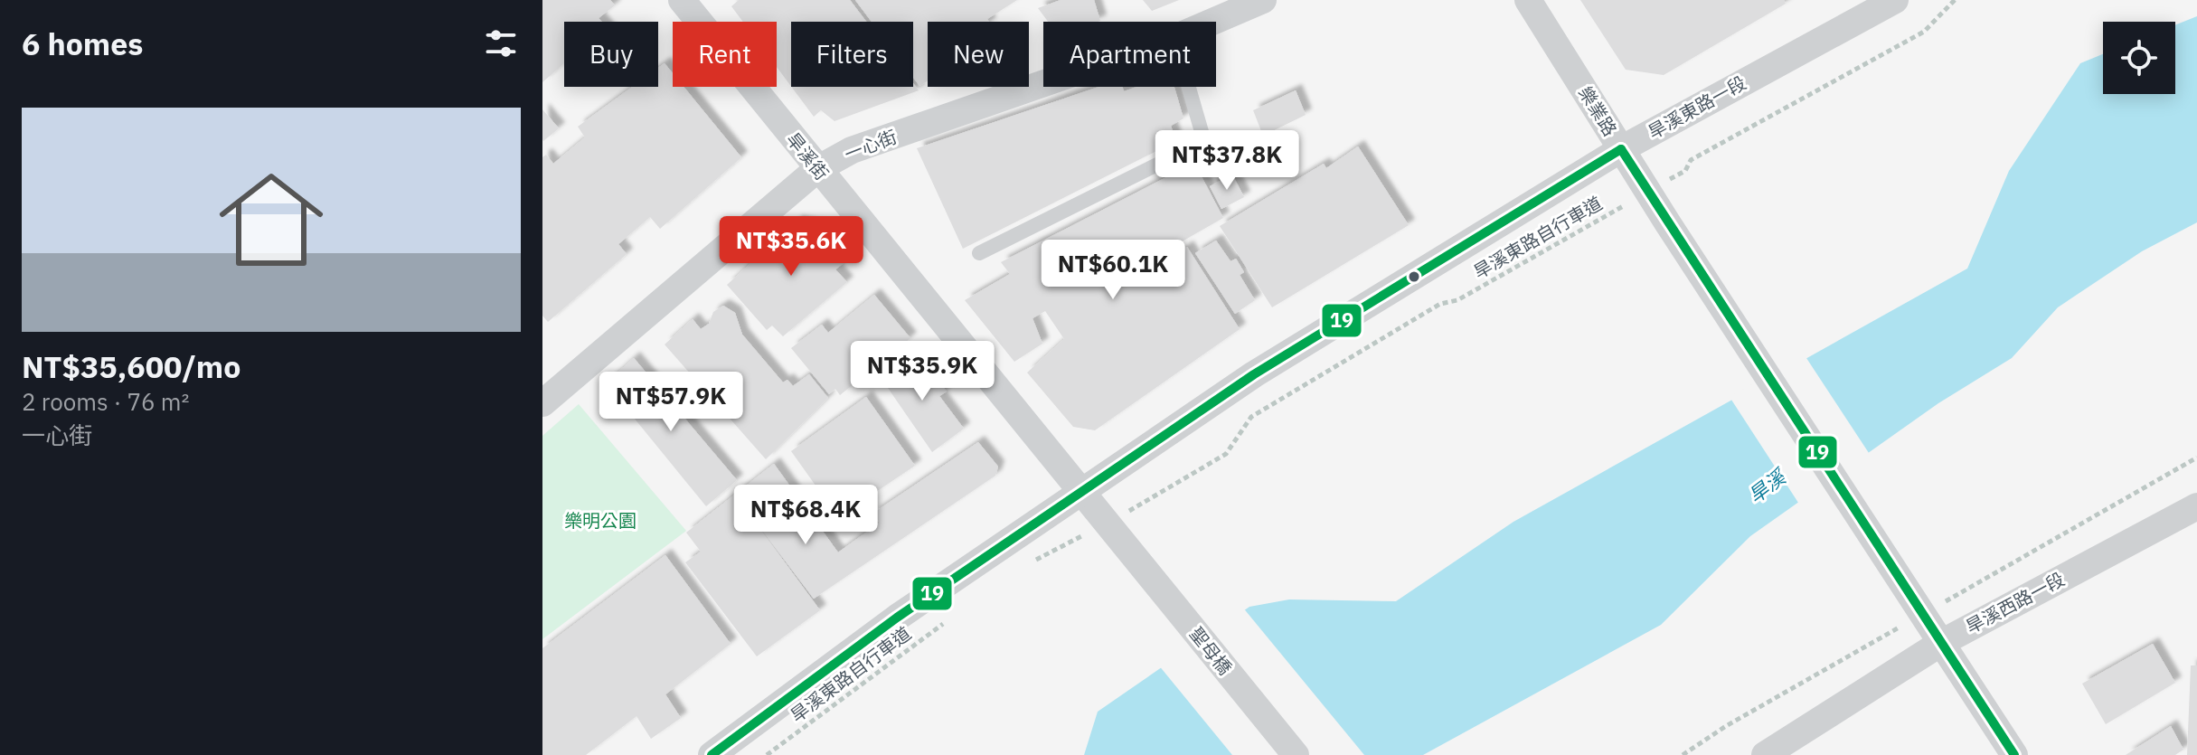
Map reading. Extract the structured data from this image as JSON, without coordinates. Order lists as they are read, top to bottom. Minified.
{"streets":{"street":["旱溪東路一段","樂業路","一心街","旱溪街","旱溪西路一段","聖母橋"],"path":["旱溪東路自行車道"]},"crossings":[["旱溪東路一段","樂業路"],["旱溪東路一段","旱溪街"],["樂業路","旱溪東路自行車道"],["樂業路","旱溪西路一段"],["一心街","旱溪街"],["旱溪街","聖母橋"]],"water":["旱溪"],"parks":["樂明公園"],"lines":["transit line 19"],"page":{"heading":"6 homes","chip":["Buy","Rent","Filters","New","Apartment"],"list":[{"name":"NT$35,600/mo","note":"2 rooms · 76 m² · 一心街"}],"price":["NT$37.8K","NT$35.6K","NT$60.1K","NT$35.9K","NT$57.9K","NT$68.4K"]}}
